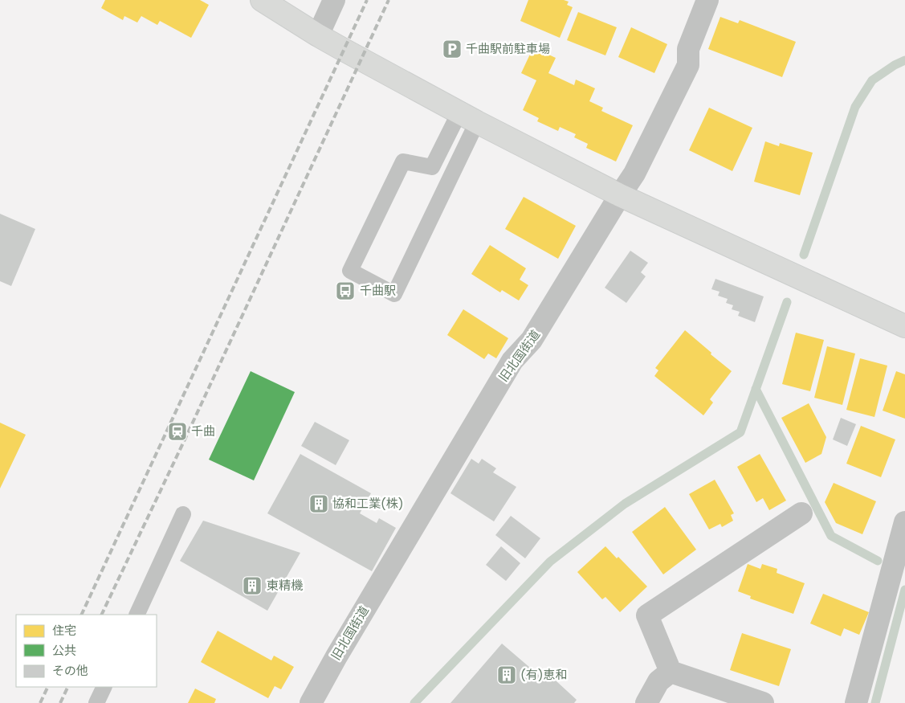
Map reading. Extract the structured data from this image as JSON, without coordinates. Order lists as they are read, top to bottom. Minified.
{"streets":{"street":["旧北国街道"]},"places":{"parking":["千曲駅前駐車場"],"bus stop":["千曲駅"],"station":["千曲"],"building":["協和工業(株)","東精機","(有)恵和"]},"legend":["住宅","公共","その他"]}
